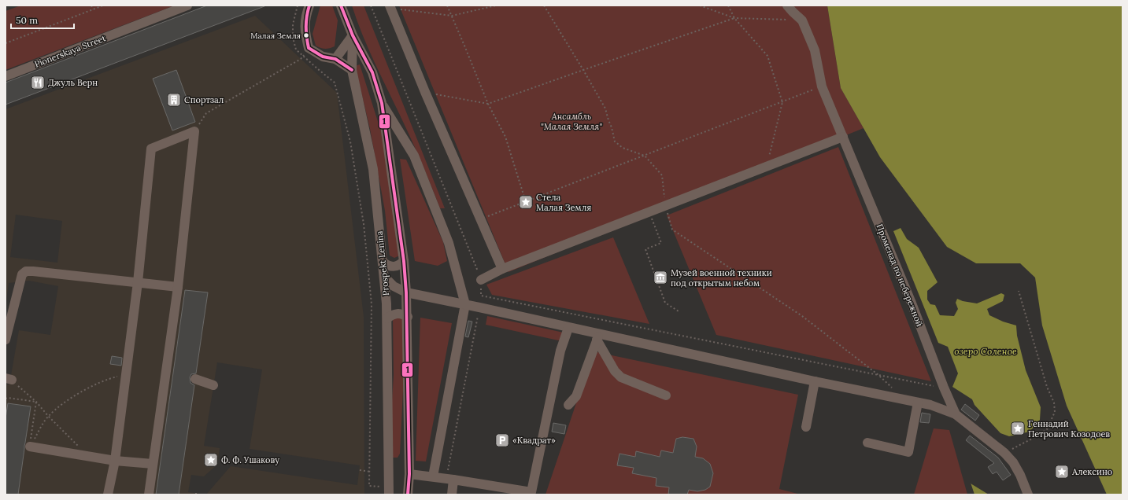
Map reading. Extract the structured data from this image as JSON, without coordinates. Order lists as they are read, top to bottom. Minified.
{"streets":{"street":["Pionerskaya Street","Prospekt Lenina","Променад по небережной"]},"water":["озеро Соленое"],"parks":["Ансамбль \"Малая Земля\""],"places":{"other":["Малая Земля"],"restaurant":["Джуль Верн"],"building":["Спортзал"],"place":["Стела Малая Земля","Геннадий Петрович Козодоев","Ф. Ф. Ушакову","Алексино"],"museum":["Музей военной техники под открытым небом"],"parking":["«Квадрат»"]},"lines":["transit line 1"],"scale_bar":"50 m"}
